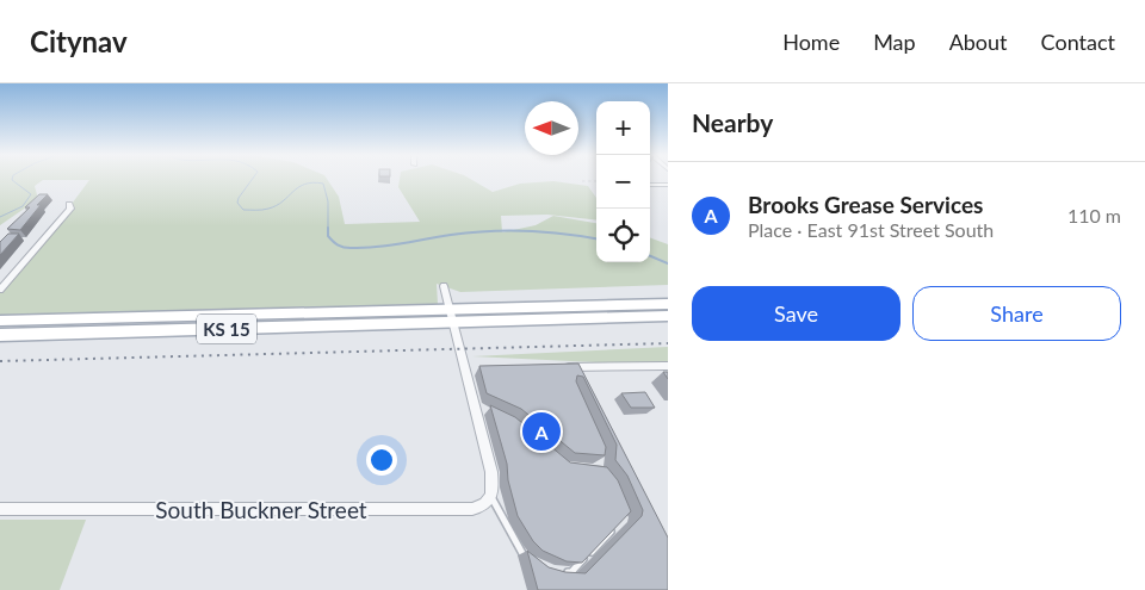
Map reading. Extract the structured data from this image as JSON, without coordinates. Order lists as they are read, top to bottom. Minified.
{"streets":{"main road":["KS 15"],"street":["South Buckner Street"]},"north":"left","page":{"header":"Citynav","nav":["Home","Map","About","Contact"],"heading":"Nearby","map_buttons":["+","−"],"list":[{"mark":"A","name":"Brooks Grease Services","note":"Place · East 91st Street South","value":"110 m"}],"buttons":["Save","Share"],"pins":"A"}}
